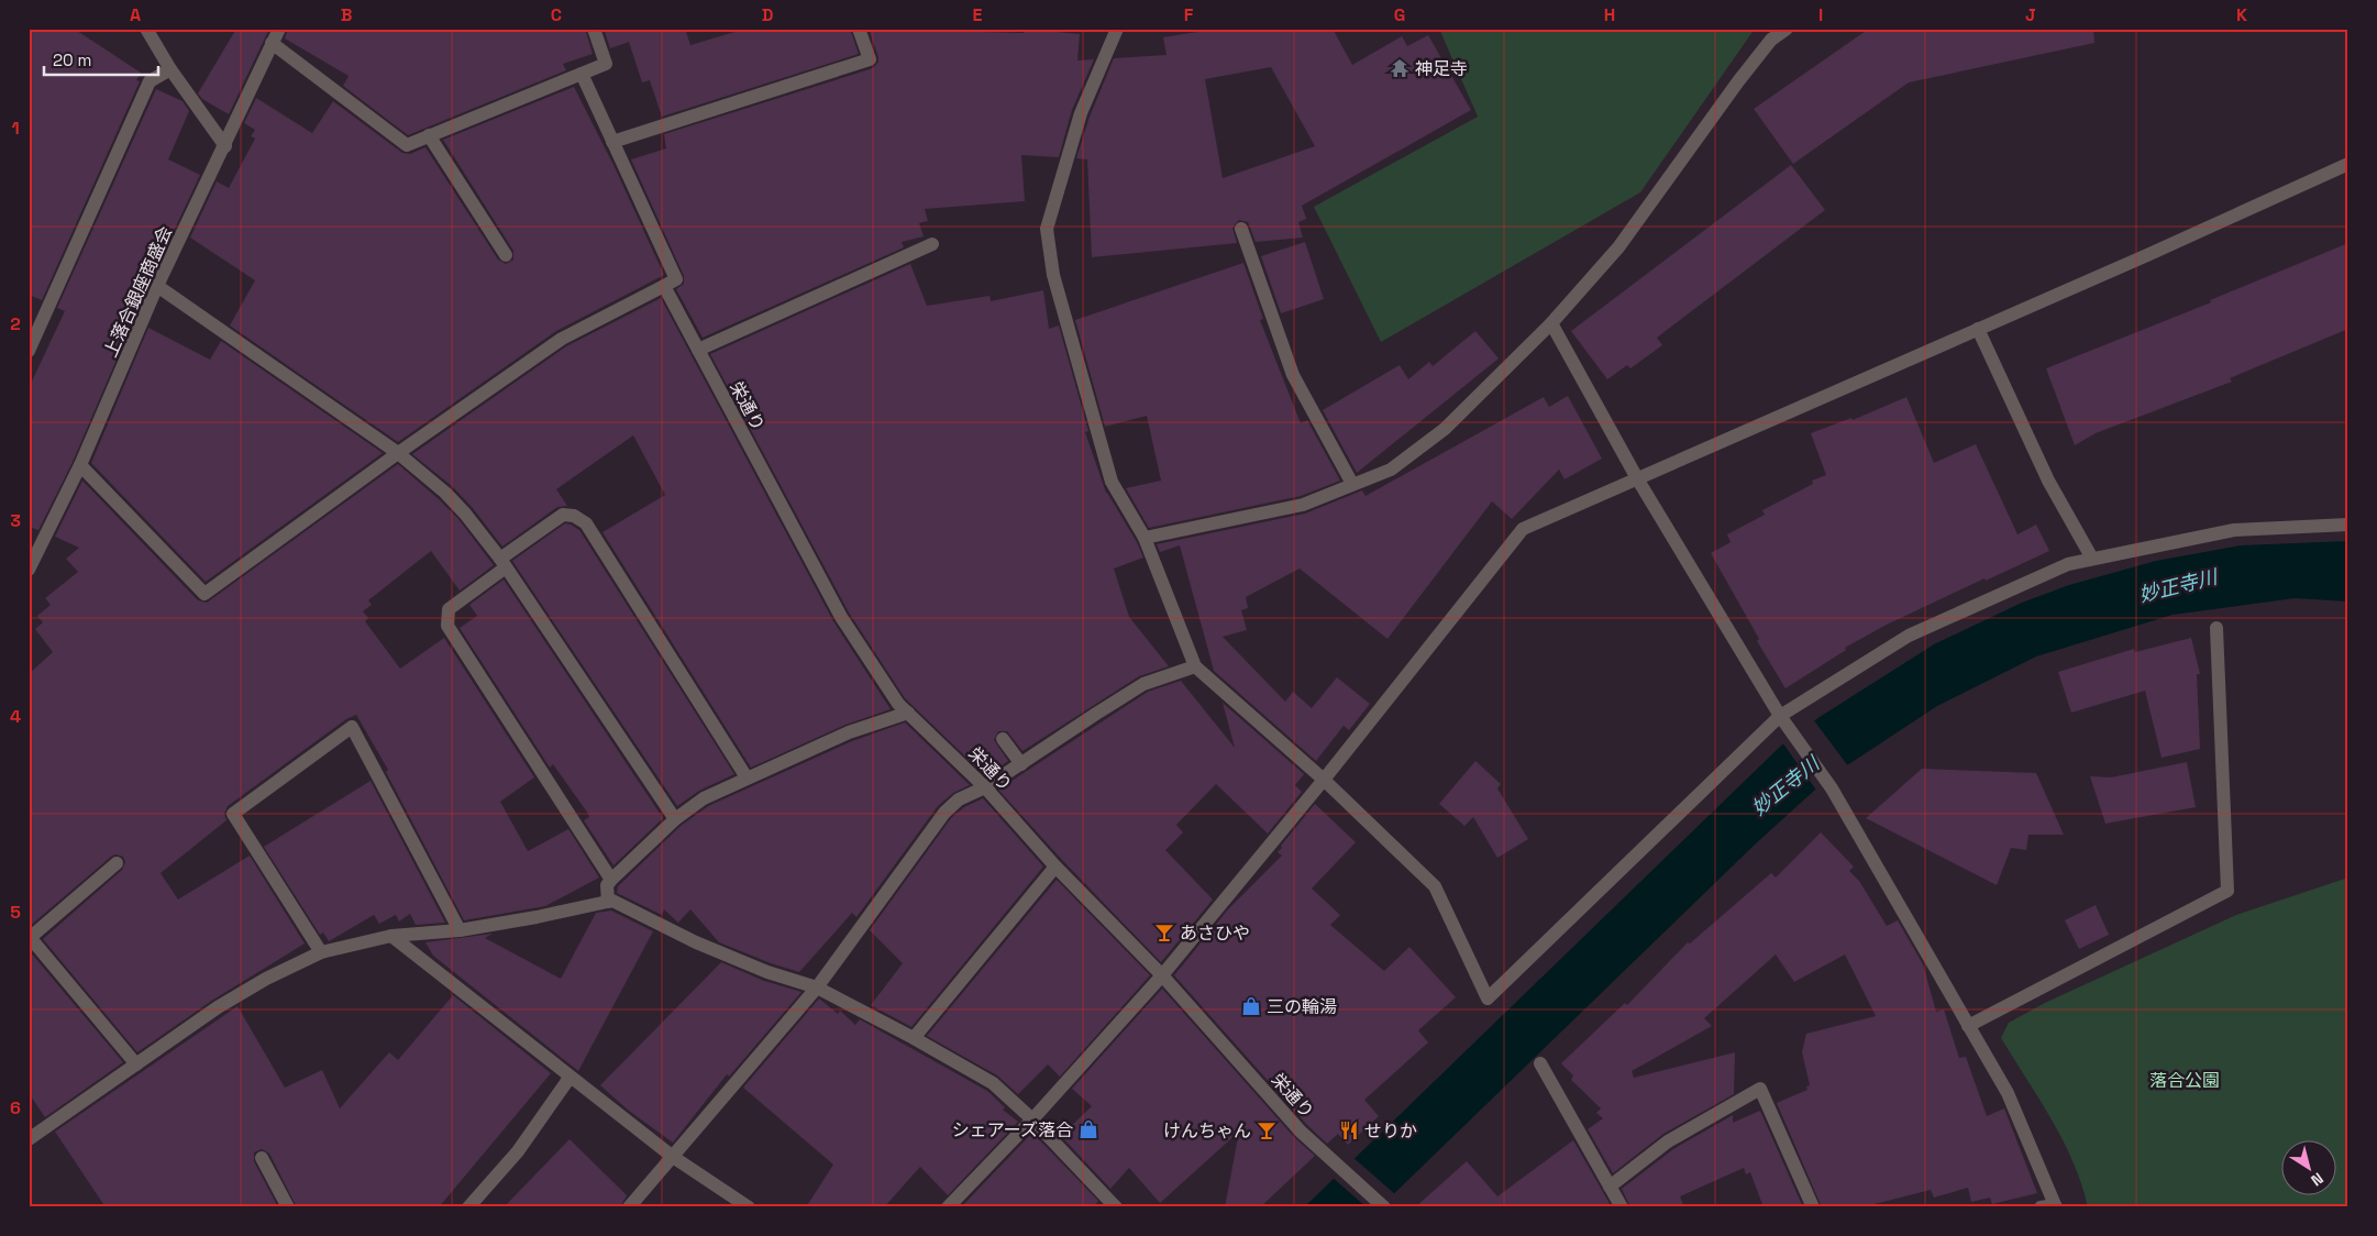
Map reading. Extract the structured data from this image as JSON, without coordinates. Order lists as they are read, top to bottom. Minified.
{"streets":{"street":["上落合銀座商盛会","栄通り"]},"water":["妙正寺川"],"parks":["落合公園"],"places":{"temple":["神足寺"],"bar":["あさひや","けんちゃん"],"shop":["三の輪湯","シェアーズ落合"],"restaurant":["せりか"]},"scale_bar":"20 m","north":"bottom right","grid":{"columns":["A","B","C","D","E","F","G","H","I","J","K"],"rows":["1","2","3","4","5","6"]}}
